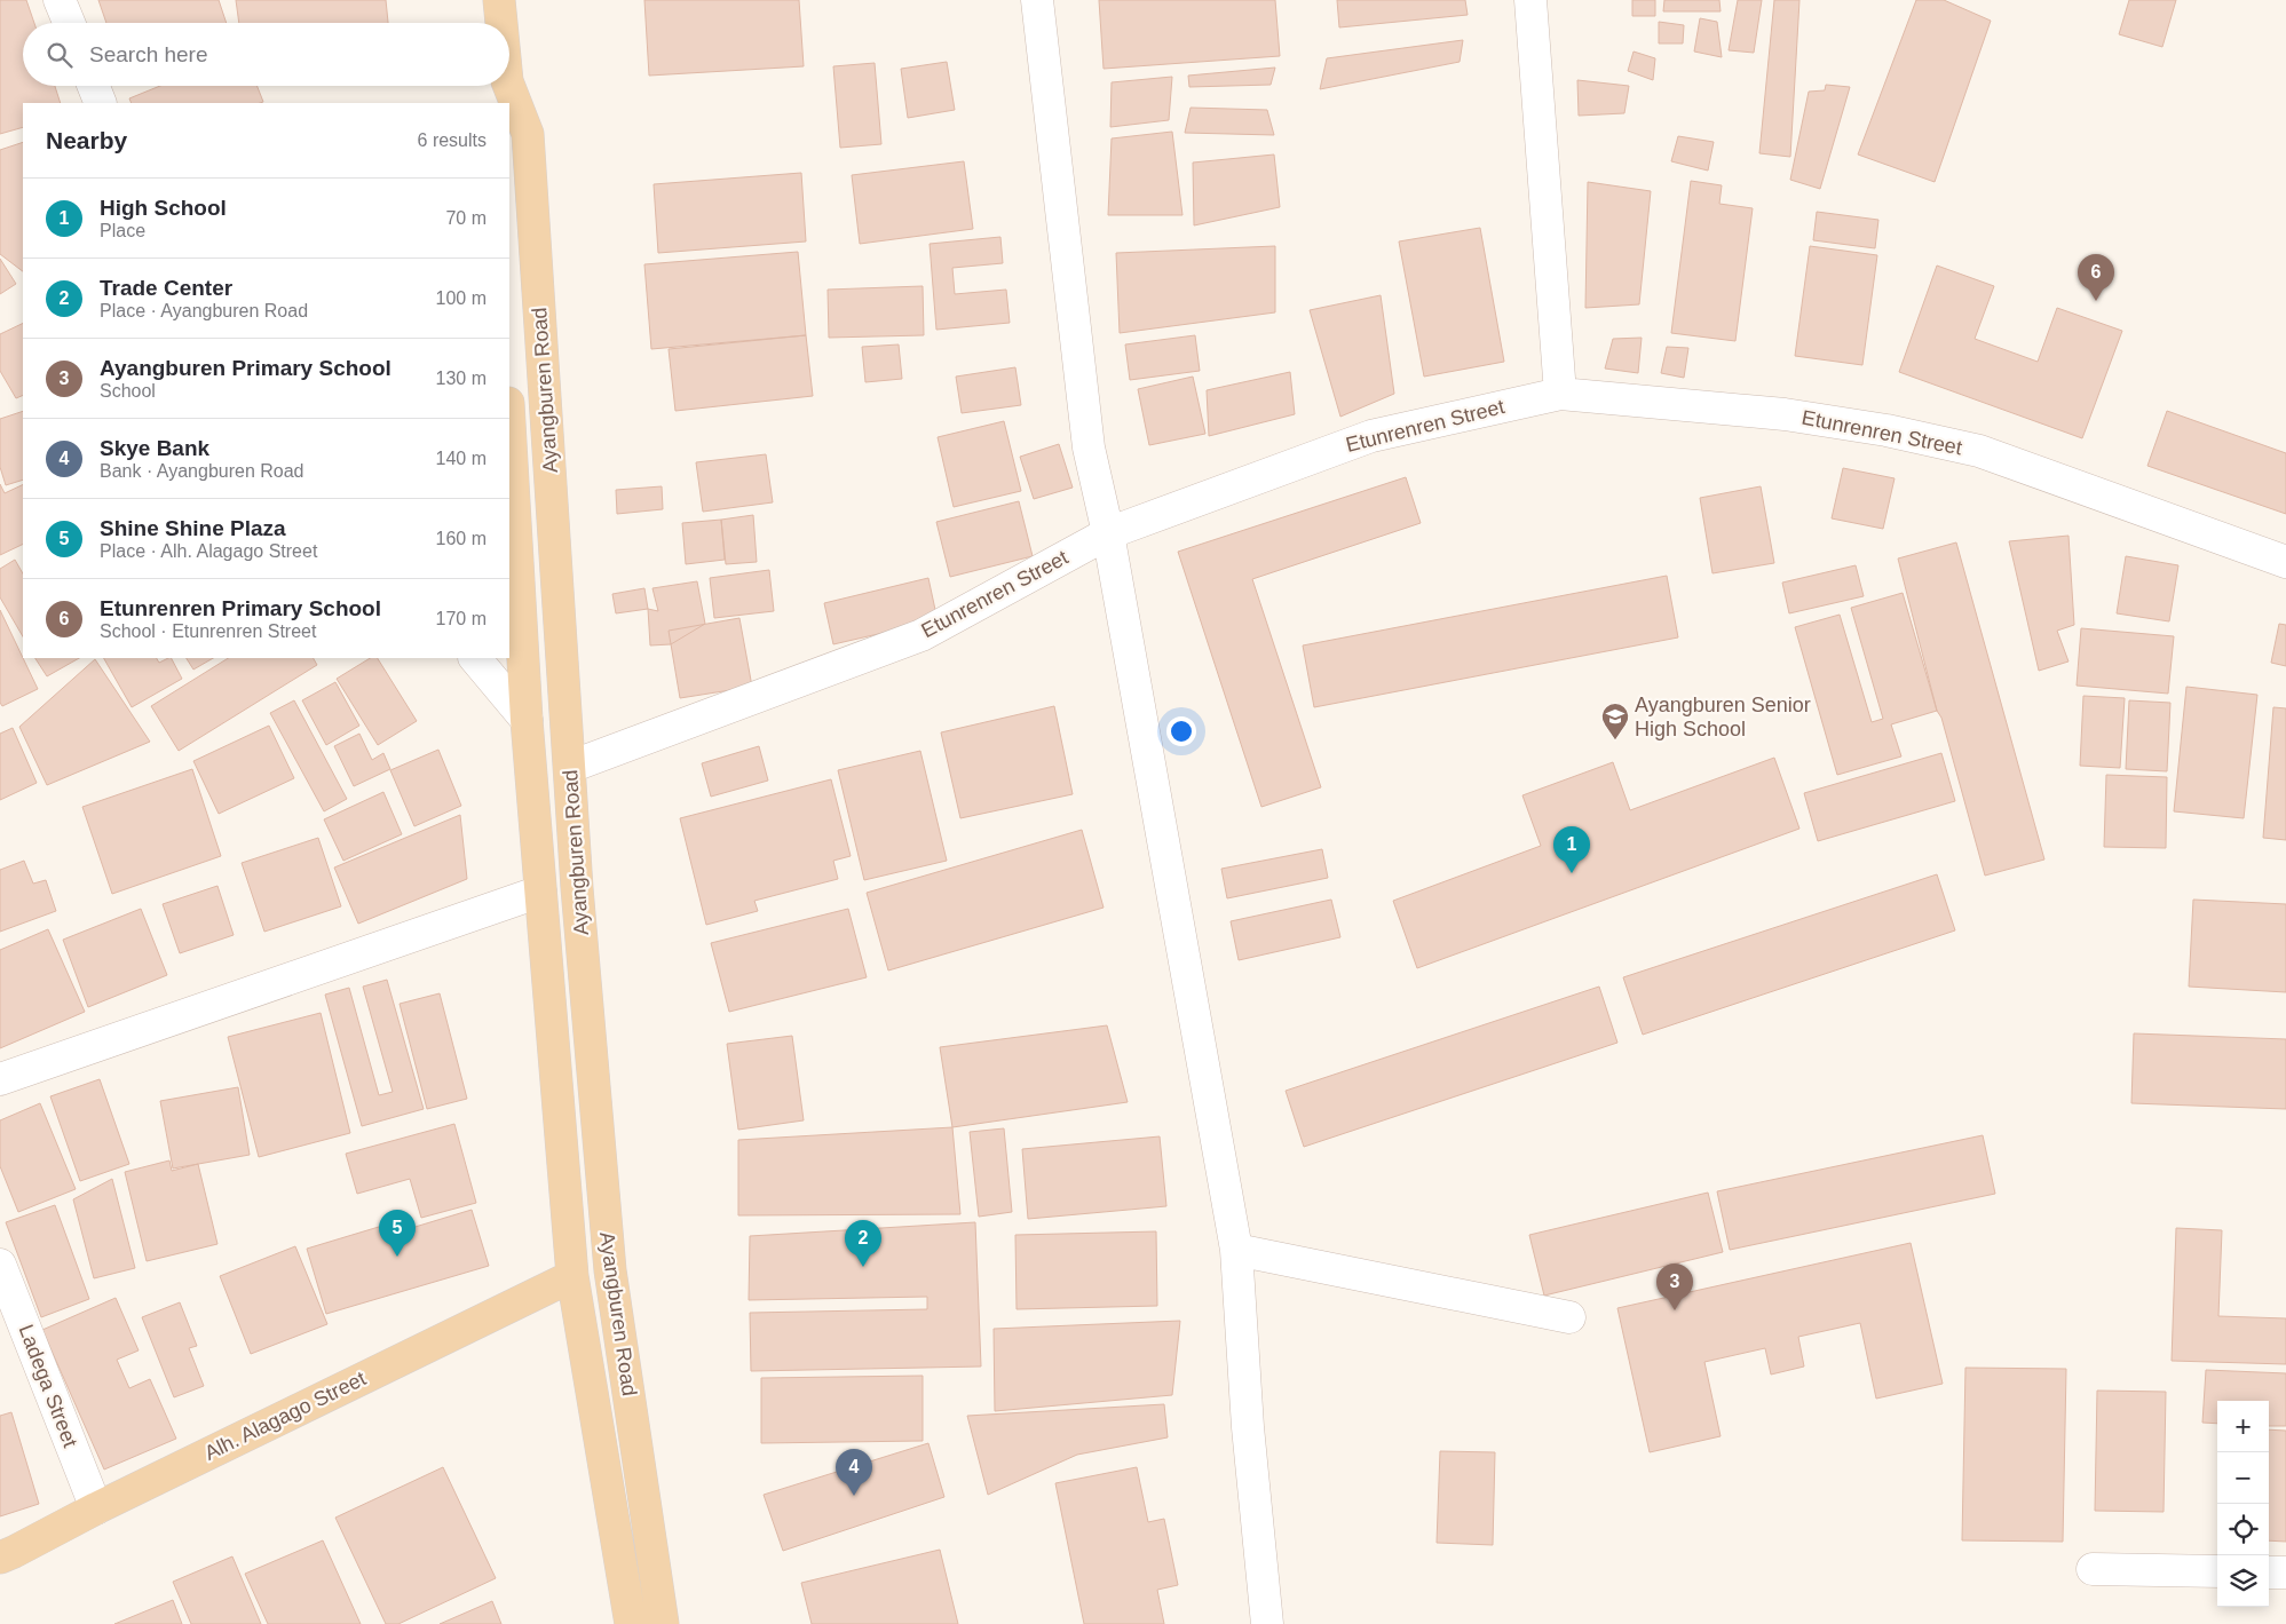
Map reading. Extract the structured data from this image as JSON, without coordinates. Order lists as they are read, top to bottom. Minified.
{"streets":{"main road":["Ayangburen Road","Alh. Alagago Street"],"street":["Etunrenren Street","Ladega Street"]},"crossings":[["Ayangburen Road","Etunrenren Street"],["Ayangburen Road","Alh. Alagago Street"],["Ladega Street","Alh. Alagago Street"]],"places":{"school or university":["Ayangburen Senior High School"]},"page":{"search":"Search here","heading":["Nearby","6 results"],"list":[{"mark":"1","name":"High School","note":"Place","value":"70 m"},{"mark":"2","name":"Trade Center","note":"Place · Ayangburen Road","value":"100 m"},{"mark":"3","name":"Ayangburen Primary School","note":"School","value":"130 m"},{"mark":"4","name":"Skye Bank","note":"Bank · Ayangburen Road","value":"140 m"},{"mark":"5","name":"Shine Shine Plaza","note":"Place · Alh. Alagago Street","value":"160 m"},{"mark":"6","name":"Etunrenren Primary School","note":"School · Etunrenren Street","value":"170 m"}],"pins":["6","1","5","2","3","4"],"map_buttons":["+","−"]}}
